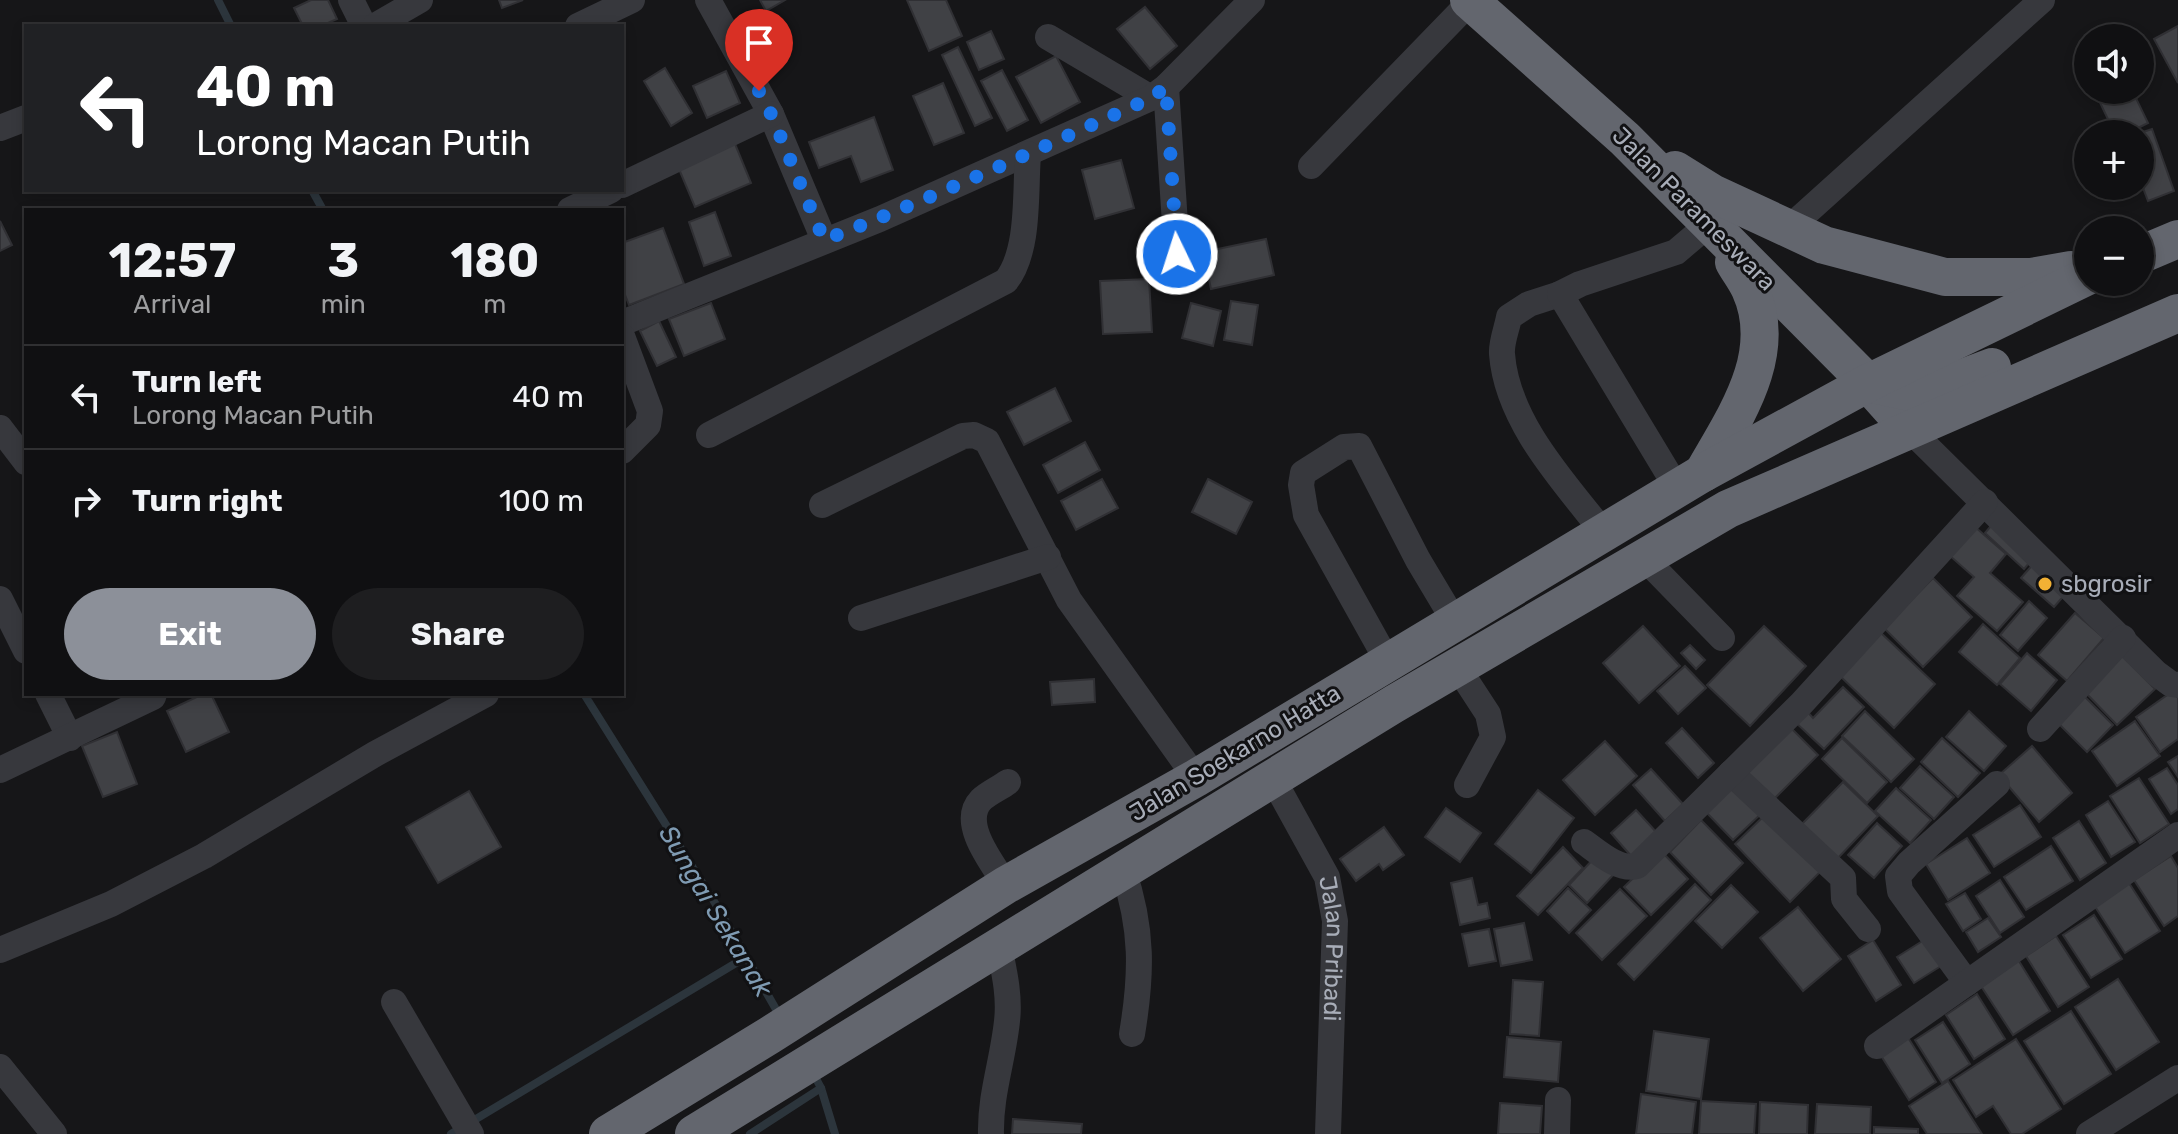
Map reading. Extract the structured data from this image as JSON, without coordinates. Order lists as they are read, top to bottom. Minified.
{"streets":{"highway":["Jalan Parameswara","Jalan Soekarno Hatta"],"street":["Jalan Pribadi"]},"crossings":[["Jalan Parameswara","Jalan Soekarno Hatta"],["Jalan Soekarno Hatta","Jalan Pribadi"]],"water":["Sungai Sekanak"],"places":["sbgrosir"],"page":{"map_buttons":["+","−"],"turn":["40 m","Lorong Macan Putih"],"eta":["12:57","Arrival","3","min","180","m"],"list":[{"name":"Turn left","note":"Lorong Macan Putih","value":"40 m"},{"name":"Turn right","value":"100 m"}],"buttons":["Exit","Share"]}}
